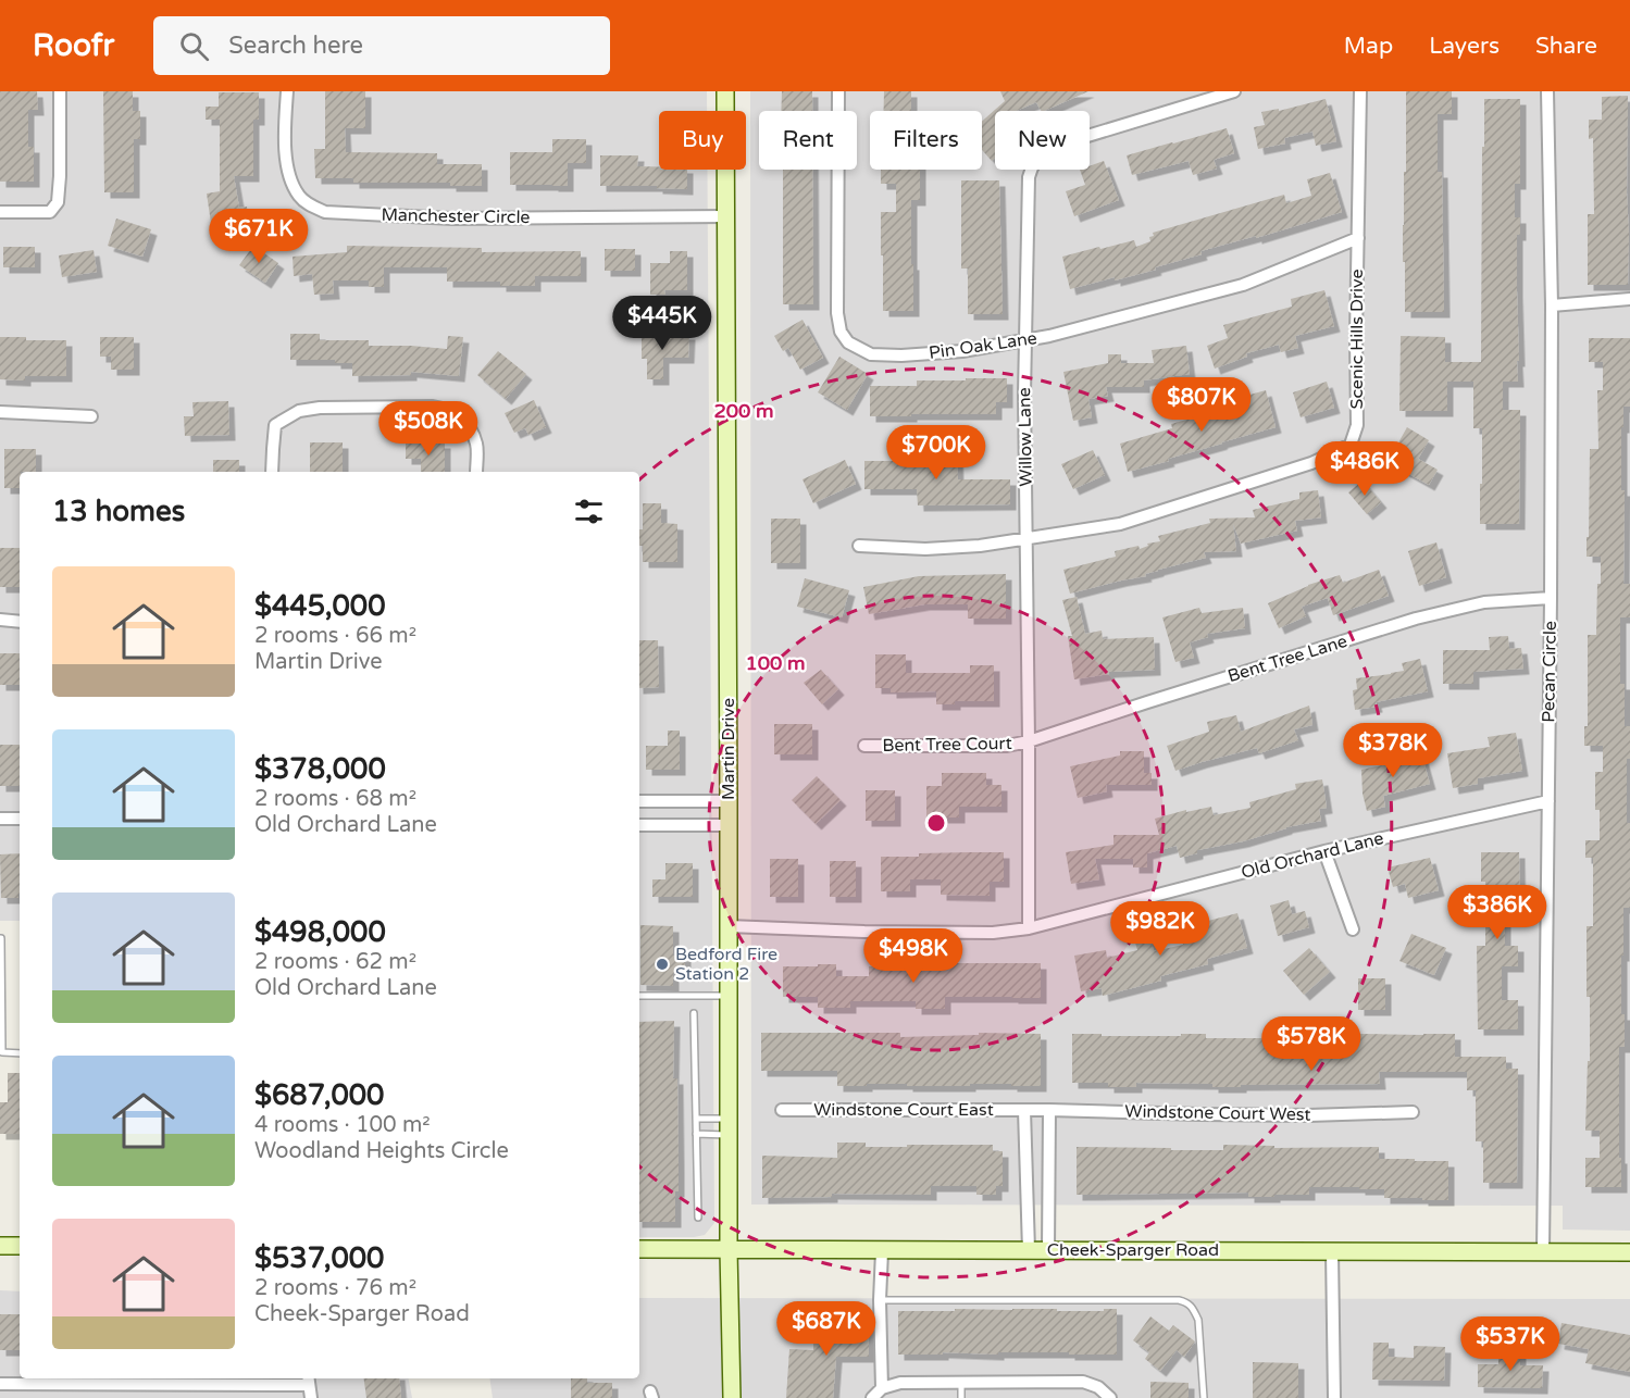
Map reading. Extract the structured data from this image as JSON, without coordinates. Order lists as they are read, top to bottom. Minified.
{"streets":{"street":["Manchester Circle","Scenic Hills Drive","Pin Oak Lane","Willow Lane","Bent Tree Lane","Pecan Circle","Bent Tree Court","Martin Drive","Old Orchard Lane","Windstone Court East","Windstone Court West","Cheek-Sparger Road"]},"crossings":[["Manchester Circle","Martin Drive"],["Scenic Hills Drive","Pin Oak Lane"],["Scenic Hills Drive","Willow Lane"],["Pin Oak Lane","Willow Lane"],["Willow Lane","Bent Tree Lane"],["Willow Lane","Bent Tree Court"],["Willow Lane","Old Orchard Lane"],["Bent Tree Lane","Pecan Circle"],["Bent Tree Lane","Bent Tree Court"],["Pecan Circle","Old Orchard Lane"],["Pecan Circle","Cheek-Sparger Road"],["Martin Drive","Old Orchard Lane"],["Martin Drive","Cheek-Sparger Road"],["Windstone Court East","Windstone Court West"]],"places":["Bedford Fire Station 2"],"page":{"header":"Roofr","search":"Search here","nav":["Map","Layers","Share"],"chip":["Buy","Rent","Filters","New"],"price":["$671K","$445K","$807K","$508K","$700K","$486K","$378K","$386K","$982K","$498K","$578K","$687K","$537K"],"heading":"13 homes","list":[{"name":"$445,000","note":"2 rooms · 66 m² · Martin Drive"},{"name":"$378,000","note":"2 rooms · 68 m² · Old Orchard Lane"},{"name":"$498,000","note":"2 rooms · 62 m² · Old Orchard Lane"},{"name":"$687,000","note":"4 rooms · 100 m² · Woodland Heights Circle"},{"name":"$537,000","note":"2 rooms · 76 m² · Cheek-Sparger Road"}]},"rings":["200 m","100 m"]}
